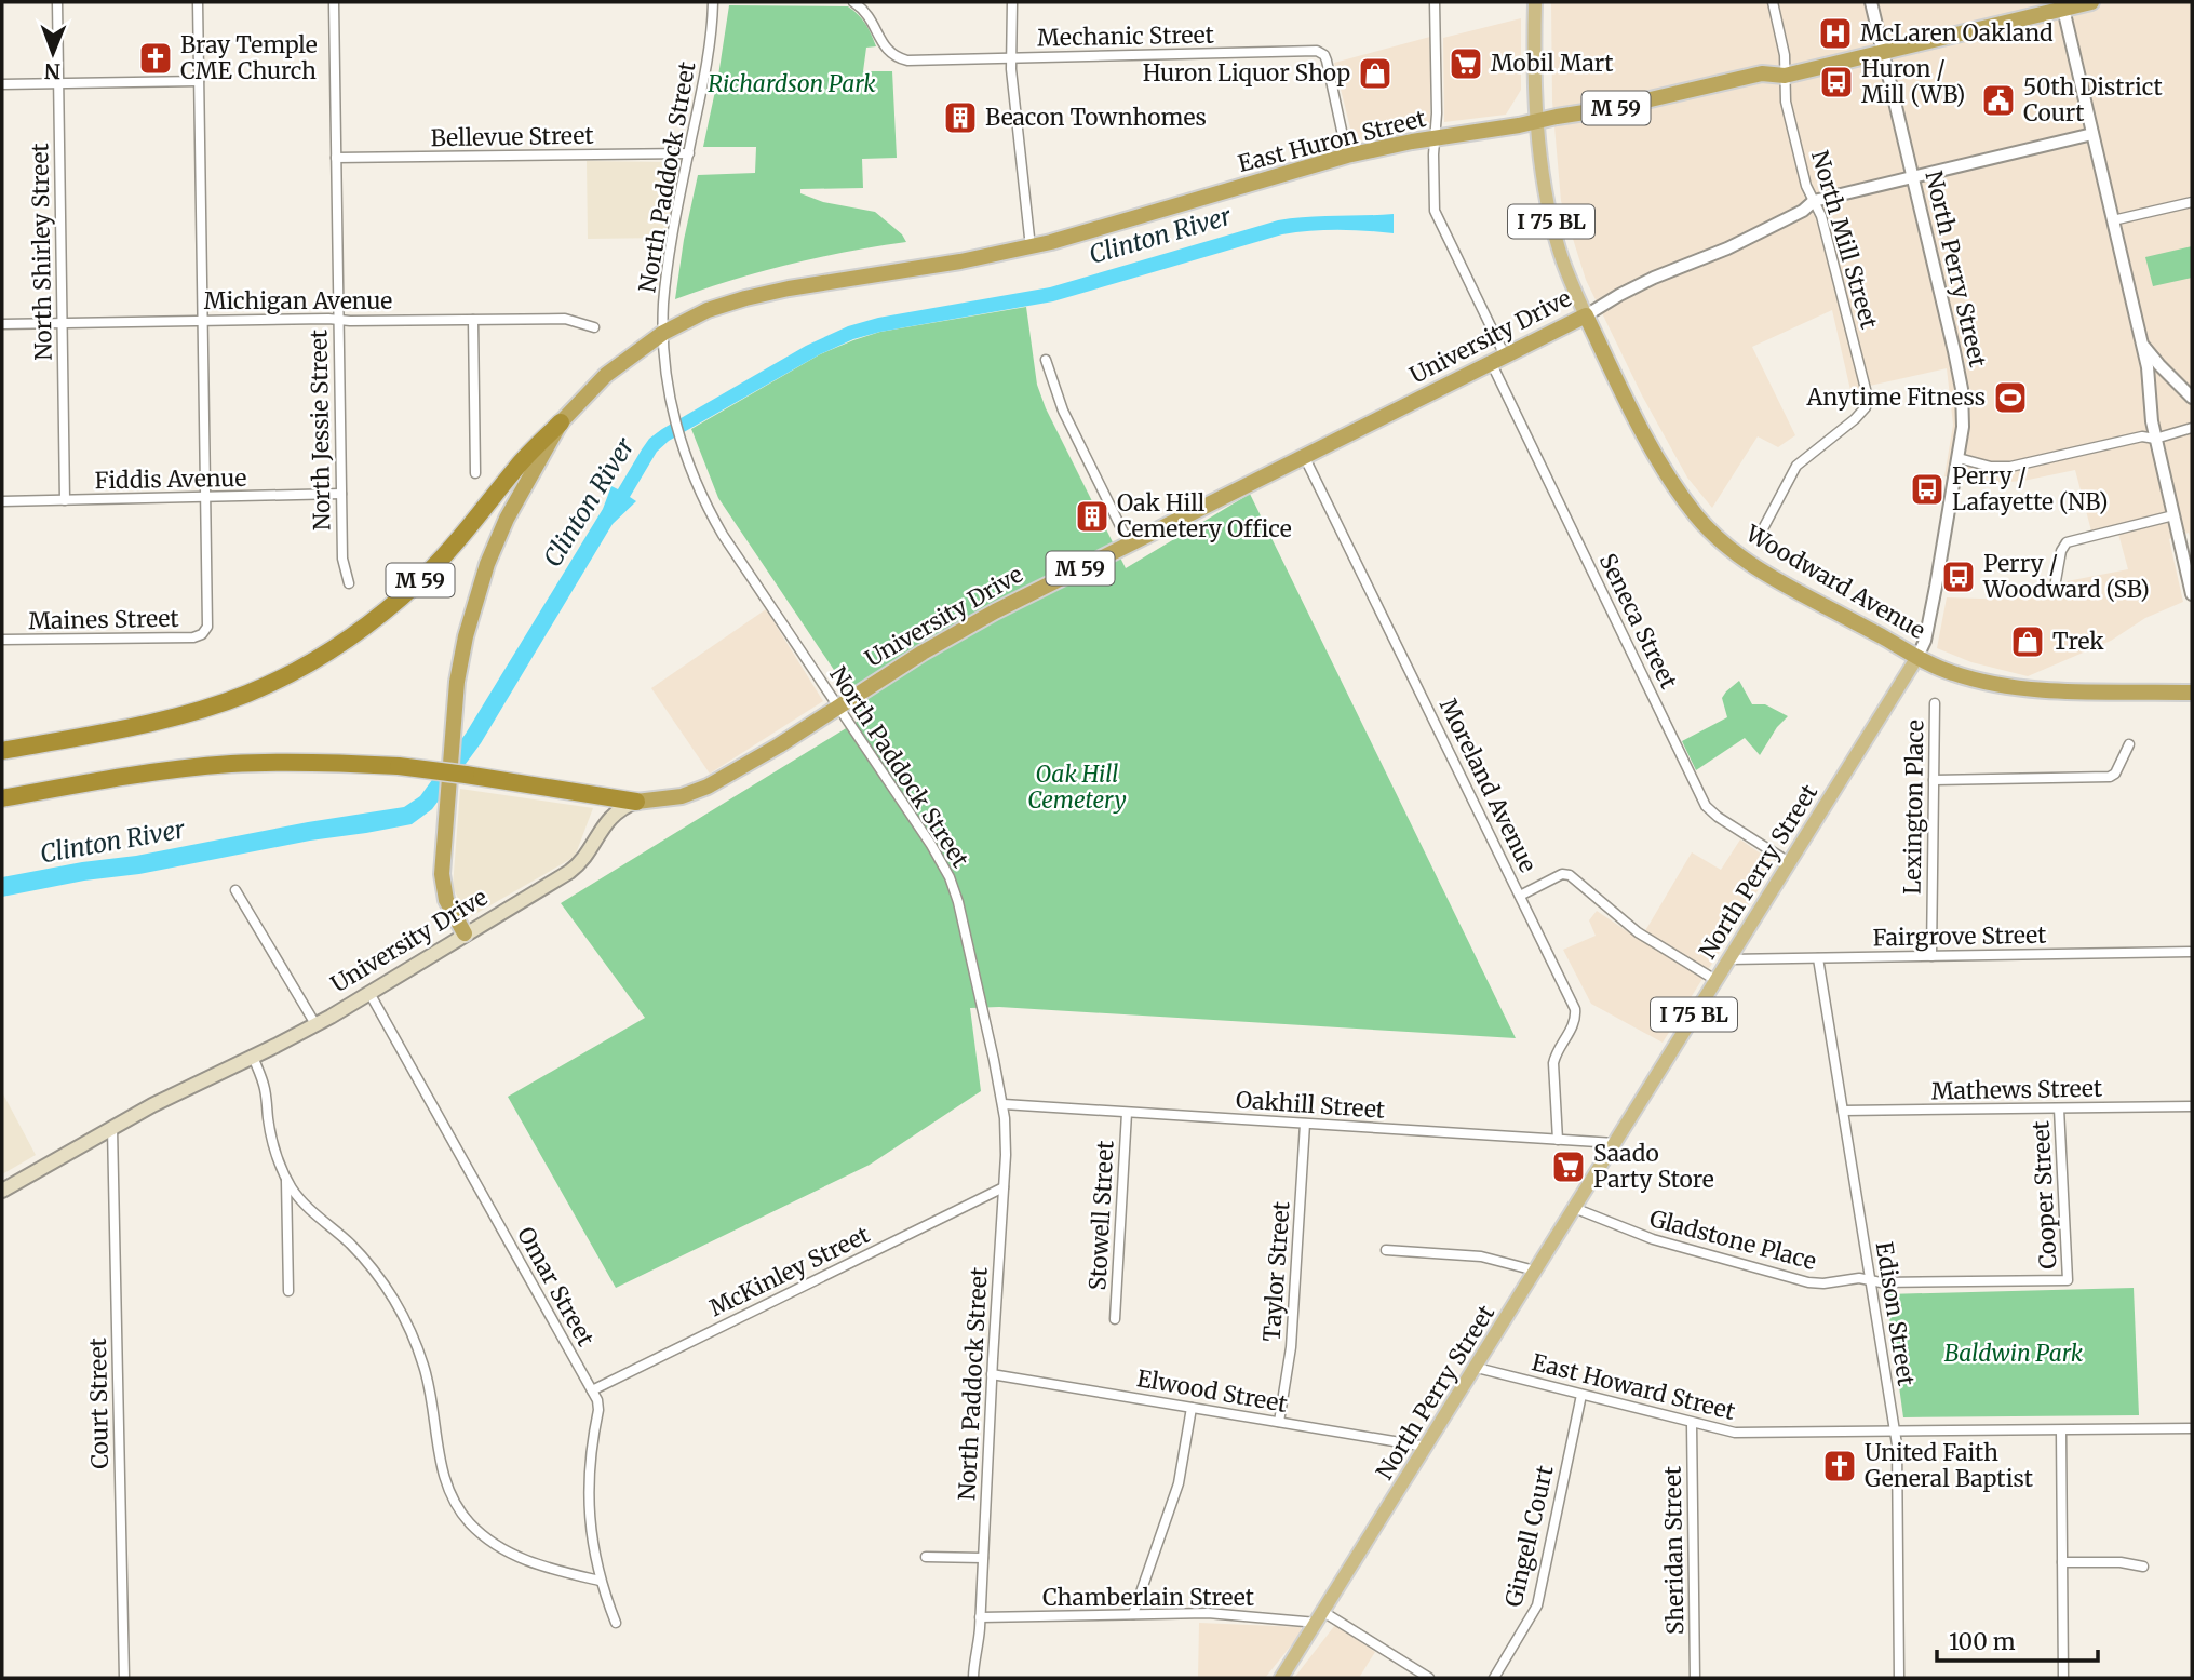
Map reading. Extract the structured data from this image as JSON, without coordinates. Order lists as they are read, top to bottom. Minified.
{"streets":{"highway":["M 59","East Huron Street","I 75 BL","University Drive","Woodward Avenue"],"main road":["North Perry Street"],"street":["Mechanic Street","Bellevue Street","North Paddock Street","North Mill Street","North Shirley Street","Michigan Avenue","North Jessie Street","Fiddis Avenue","Maines Street","Seneca Street","Moreland Avenue","Lexington Place","Fairgrove Street","Mathews Street","Oakhill Street","Cooper Street","Stowell Street","Gladstone Place","McKinley Street","Taylor Street","Omar Street","Edison Street","East Howard Street","Elwood Street","Court Street","Gingell Court","Sheridan Street","Chamberlain Street"]},"crossings":[["Mechanic Street","East Huron Street"],["M 59","East Huron Street"],["M 59","North Paddock Street"],["M 59","University Drive"],["Bellevue Street","North Paddock Street"],["Bellevue Street","North Jessie Street"],["East Huron Street","North Paddock Street"],["East Huron Street","North Mill Street"],["East Huron Street","North Perry Street"],["East Huron Street","Woodward Avenue"],["East Huron Street","Seneca Street"],["North Paddock Street","University Drive"],["North Paddock Street","Oakhill Street"],["North Paddock Street","McKinley Street"],["North Paddock Street","Elwood Street"],["North Paddock Street","Chamberlain Street"],["North Mill Street","University Drive"],["North Shirley Street","Michigan Avenue"],["North Shirley Street","Fiddis Avenue"],["North Perry Street","University Drive"],["North Perry Street","Woodward Avenue"],["North Perry Street","Seneca Street"],["North Perry Street","Fairgrove Street"],["North Perry Street","Oakhill Street"],["North Perry Street","Gladstone Place"],["North Perry Street","East Howard Street"],["North Perry Street","Elwood Street"],["North Perry Street","Chamberlain Street"],["Michigan Avenue","North Jessie Street"],["University Drive","Woodward Avenue"],["University Drive","Seneca Street"],["University Drive","Moreland Avenue"],["University Drive","Omar Street"],["University Drive","Court Street"],["North Jessie Street","Fiddis Avenue"],["Fiddis Avenue","Maines Street"],["Moreland Avenue","Oakhill Street"],["Lexington Place","Fairgrove Street"],["Fairgrove Street","Edison Street"],["Mathews Street","Cooper Street"],["Mathews Street","Edison Street"],["Oakhill Street","Stowell Street"],["Oakhill Street","Taylor Street"],["Cooper Street","Gladstone Place"],["Gladstone Place","Edison Street"],["McKinley Street","Omar Street"],["Taylor Street","Elwood Street"],["Edison Street","East Howard Street"],["East Howard Street","Gingell Court"],["East Howard Street","Sheridan Street"]],"water":["Clinton River"],"parks":["Richardson Park","Oak Hill Cemetery","Baldwin Park"],"places":{"hospital":["McLaren Oakland"],"church":["Bray Temple CME Church","United Faith General Baptist"],"supermarket":["Mobil Mart","Saado Party Store"],"shop":["Huron Liquor Shop","Trek"],"bus stop":["Huron / Mill (WB)","Perry / Lafayette (NB)","Perry / Woodward (SB)"],"public building":["50th District Court"],"building":["Beacon Townhomes","Oak Hill Cemetery Office"],"sports":["Anytime Fitness"]},"scale_bar":"100 m","north":"bottom"}
